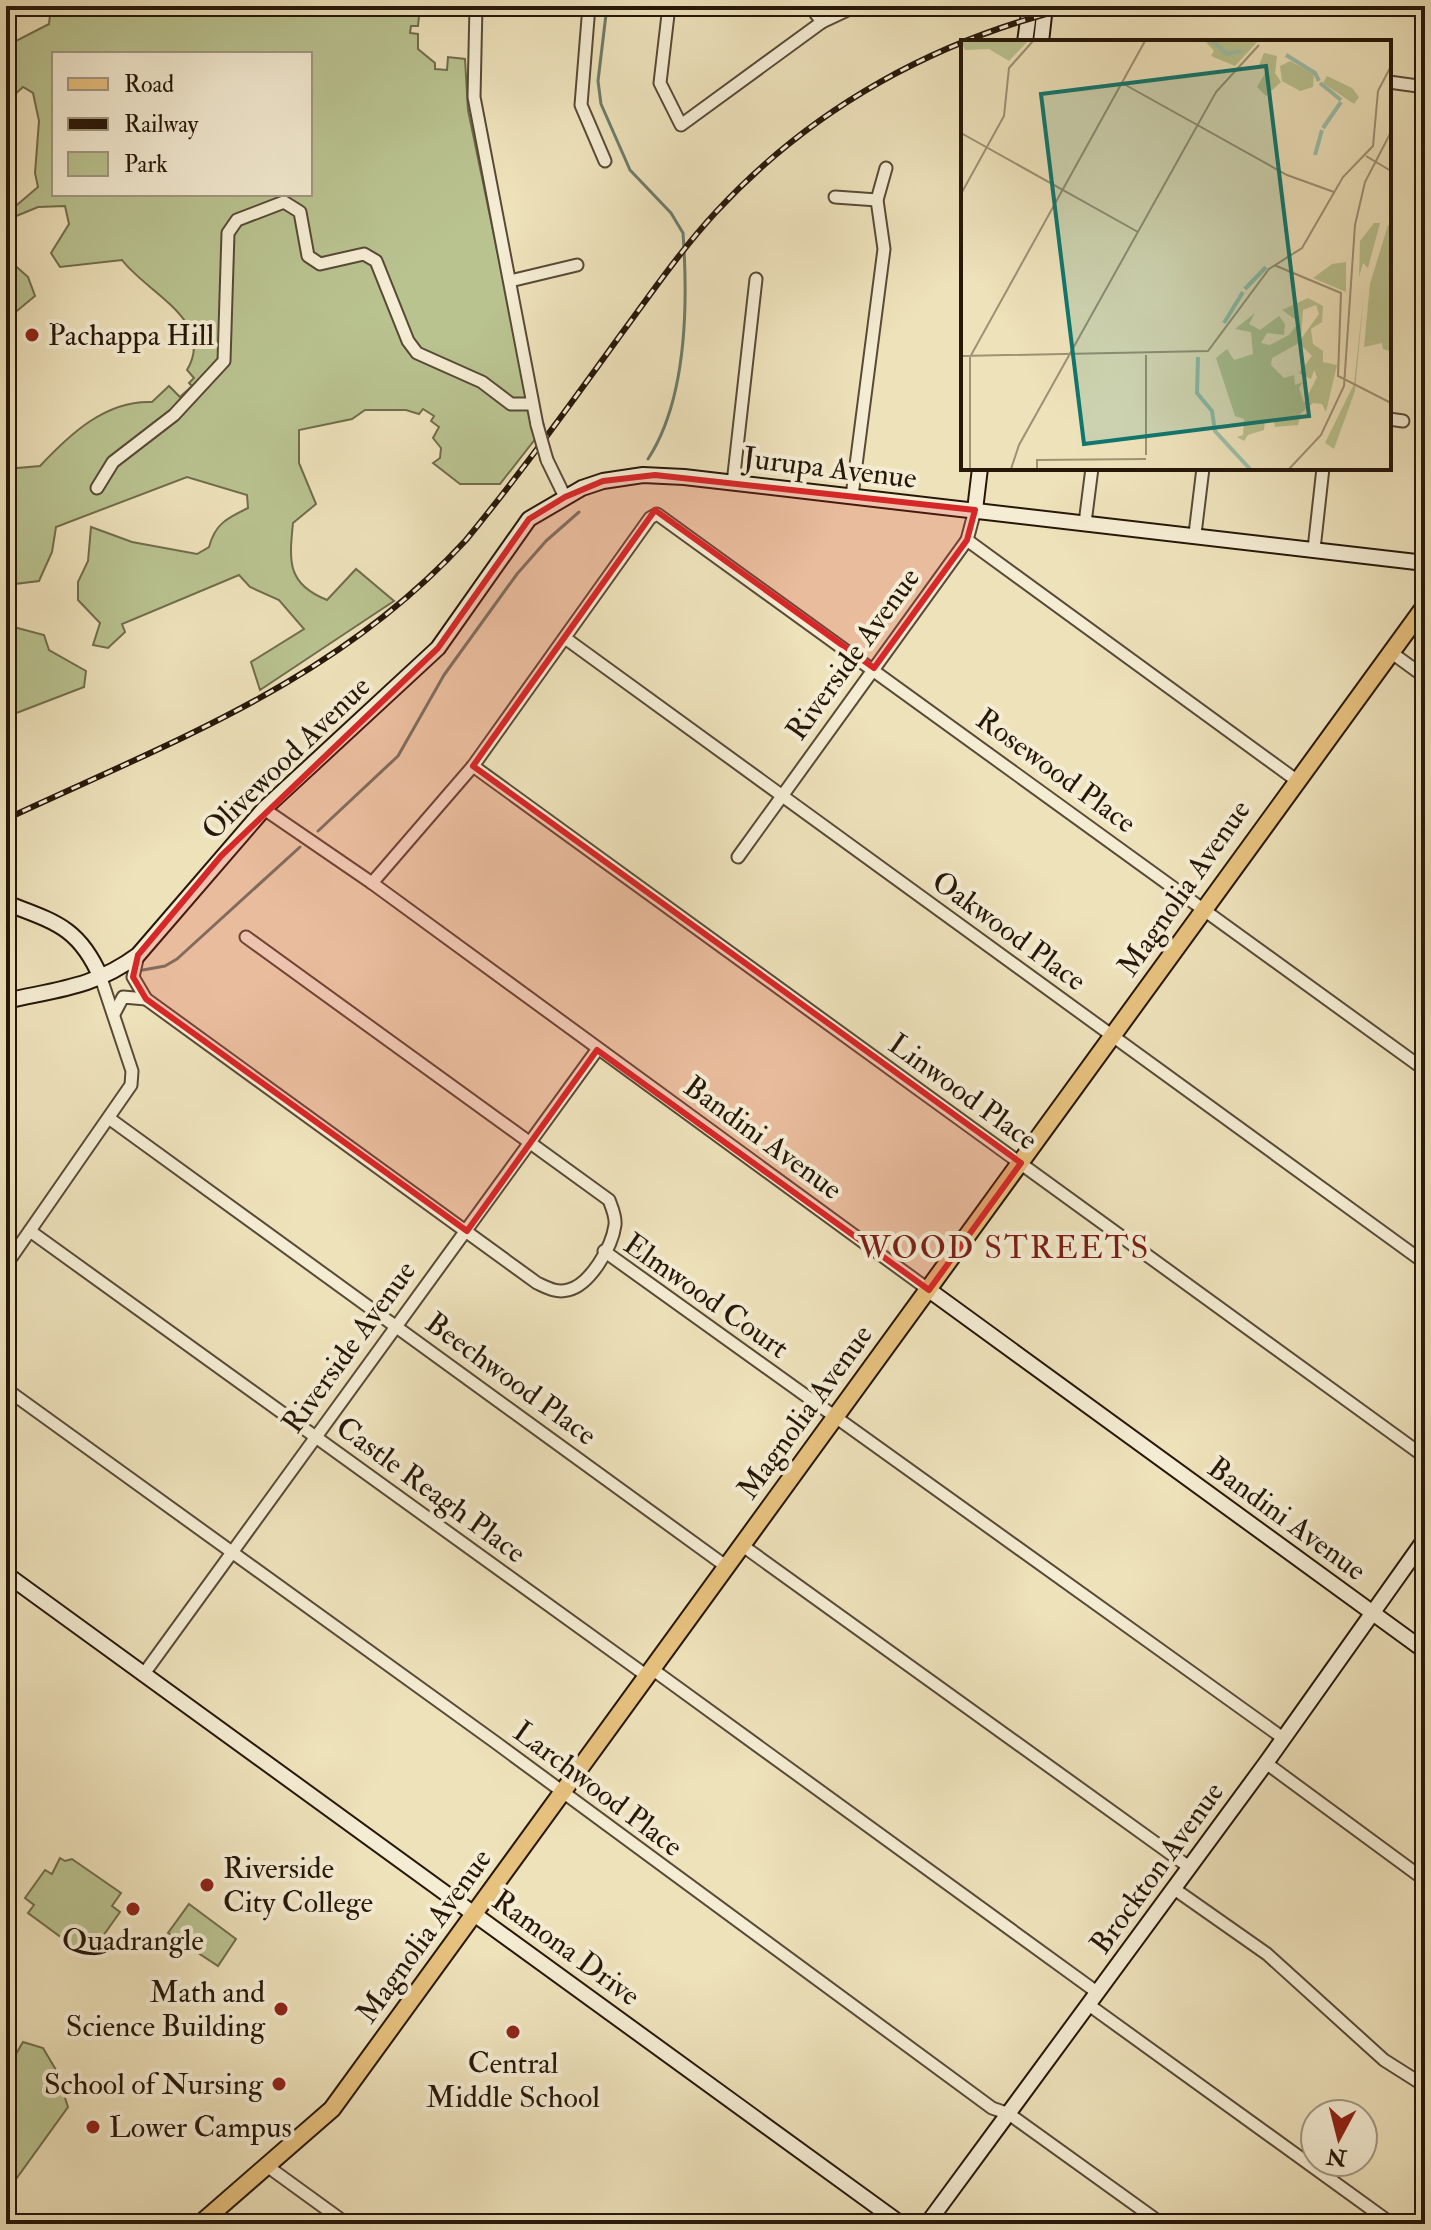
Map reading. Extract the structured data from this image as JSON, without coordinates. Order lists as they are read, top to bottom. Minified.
{"streets":{"main road":["Jurupa Avenue","Riverside Avenue","Olivewood Avenue","Magnolia Avenue","Bandini Avenue","Brockton Avenue","Ramona Drive"],"street":["Rosewood Place","Oakwood Place","Linwood Place","Elmwood Court","Beechwood Place","Castle Reagh Place","Larchwood Place"]},"crossings":[["Jurupa Avenue","Riverside Avenue"],["Jurupa Avenue","Olivewood Avenue"],["Riverside Avenue","Rosewood Place"],["Riverside Avenue","Oakwood Place"],["Riverside Avenue","Bandini Avenue"],["Riverside Avenue","Elmwood Court"],["Riverside Avenue","Beechwood Place"],["Riverside Avenue","Castle Reagh Place"],["Riverside Avenue","Larchwood Place"],["Riverside Avenue","Ramona Drive"],["Olivewood Avenue","Bandini Avenue"],["Rosewood Place","Magnolia Avenue"],["Rosewood Place","Oakwood Place"],["Magnolia Avenue","Oakwood Place"],["Magnolia Avenue","Linwood Place"],["Magnolia Avenue","Bandini Avenue"],["Magnolia Avenue","Elmwood Court"],["Magnolia Avenue","Beechwood Place"],["Magnolia Avenue","Castle Reagh Place"],["Magnolia Avenue","Larchwood Place"],["Magnolia Avenue","Ramona Drive"],["Bandini Avenue","Brockton Avenue"],["Elmwood Court","Brockton Avenue"],["Castle Reagh Place","Brockton Avenue"],["Larchwood Place","Brockton Avenue"]],"districts":["WOOD STREETS"],"places":["Pachappa Hill","Riverside City College","Quadrangle","Math and Science Building","Central Middle School","School of Nursing","Lower Campus"],"legend":["Road","Railway","Park"],"north":"bottom"}
